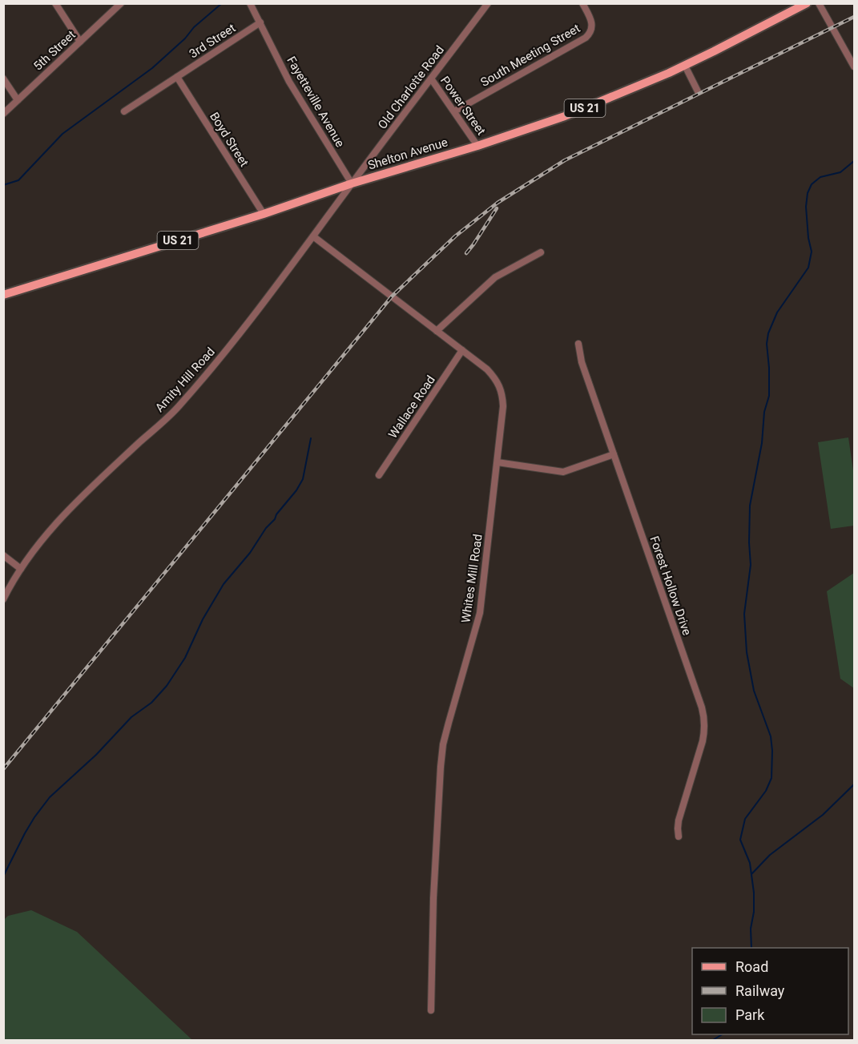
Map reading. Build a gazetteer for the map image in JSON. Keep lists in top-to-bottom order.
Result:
{
  "streets": {
    "main road": ["US 21", "Shelton Avenue"],
    "street": [
      "3rd Street",
      "5th Street",
      "South Meeting Street",
      "Old Charlotte Road",
      "Fayetteville Avenue",
      "Power Street",
      "Boyd Street",
      "Amity Hill Road",
      "Wallace Road",
      "Whites Mill Road",
      "Forest Hollow Drive"
    ]
  },
  "crossings": [
    ["3rd Street", "Fayetteville Avenue"],
    ["3rd Street", "Boyd Street"],
    ["South Meeting Street", "Power Street"],
    ["Old Charlotte Road", "Fayetteville Avenue"],
    ["Old Charlotte Road", "Power Street"],
    ["Old Charlotte Road", "Shelton Avenue"],
    ["Old Charlotte Road", "Amity Hill Road"],
    ["Fayetteville Avenue", "Shelton Avenue"],
    ["Fayetteville Avenue", "Amity Hill Road"],
    ["Power Street", "Shelton Avenue"],
    ["Boyd Street", "Shelton Avenue"],
    ["Shelton Avenue", "Amity Hill Road"],
    ["Amity Hill Road", "Whites Mill Road"],
    ["Wallace Road", "Whites Mill Road"]
  ],
  "legend": ["Road", "Railway", "Park"]
}
